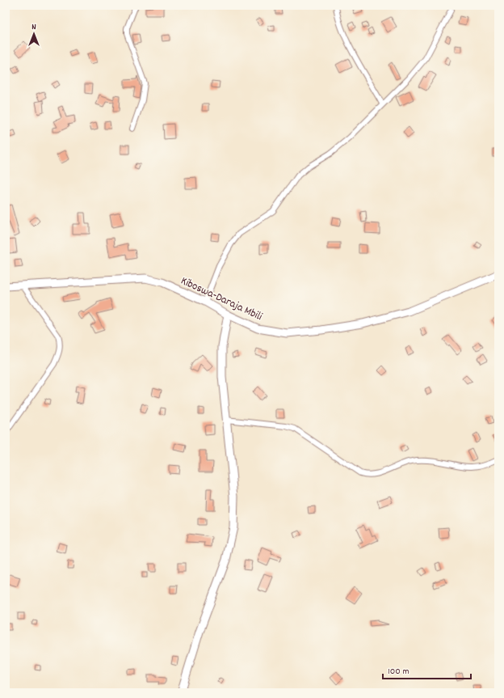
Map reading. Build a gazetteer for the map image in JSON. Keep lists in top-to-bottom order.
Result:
{
  "streets": {
    "main road": ["Kiboswa-Daraja Mbili"]
  },
  "scale_bar": "100 m",
  "north": "top"
}
